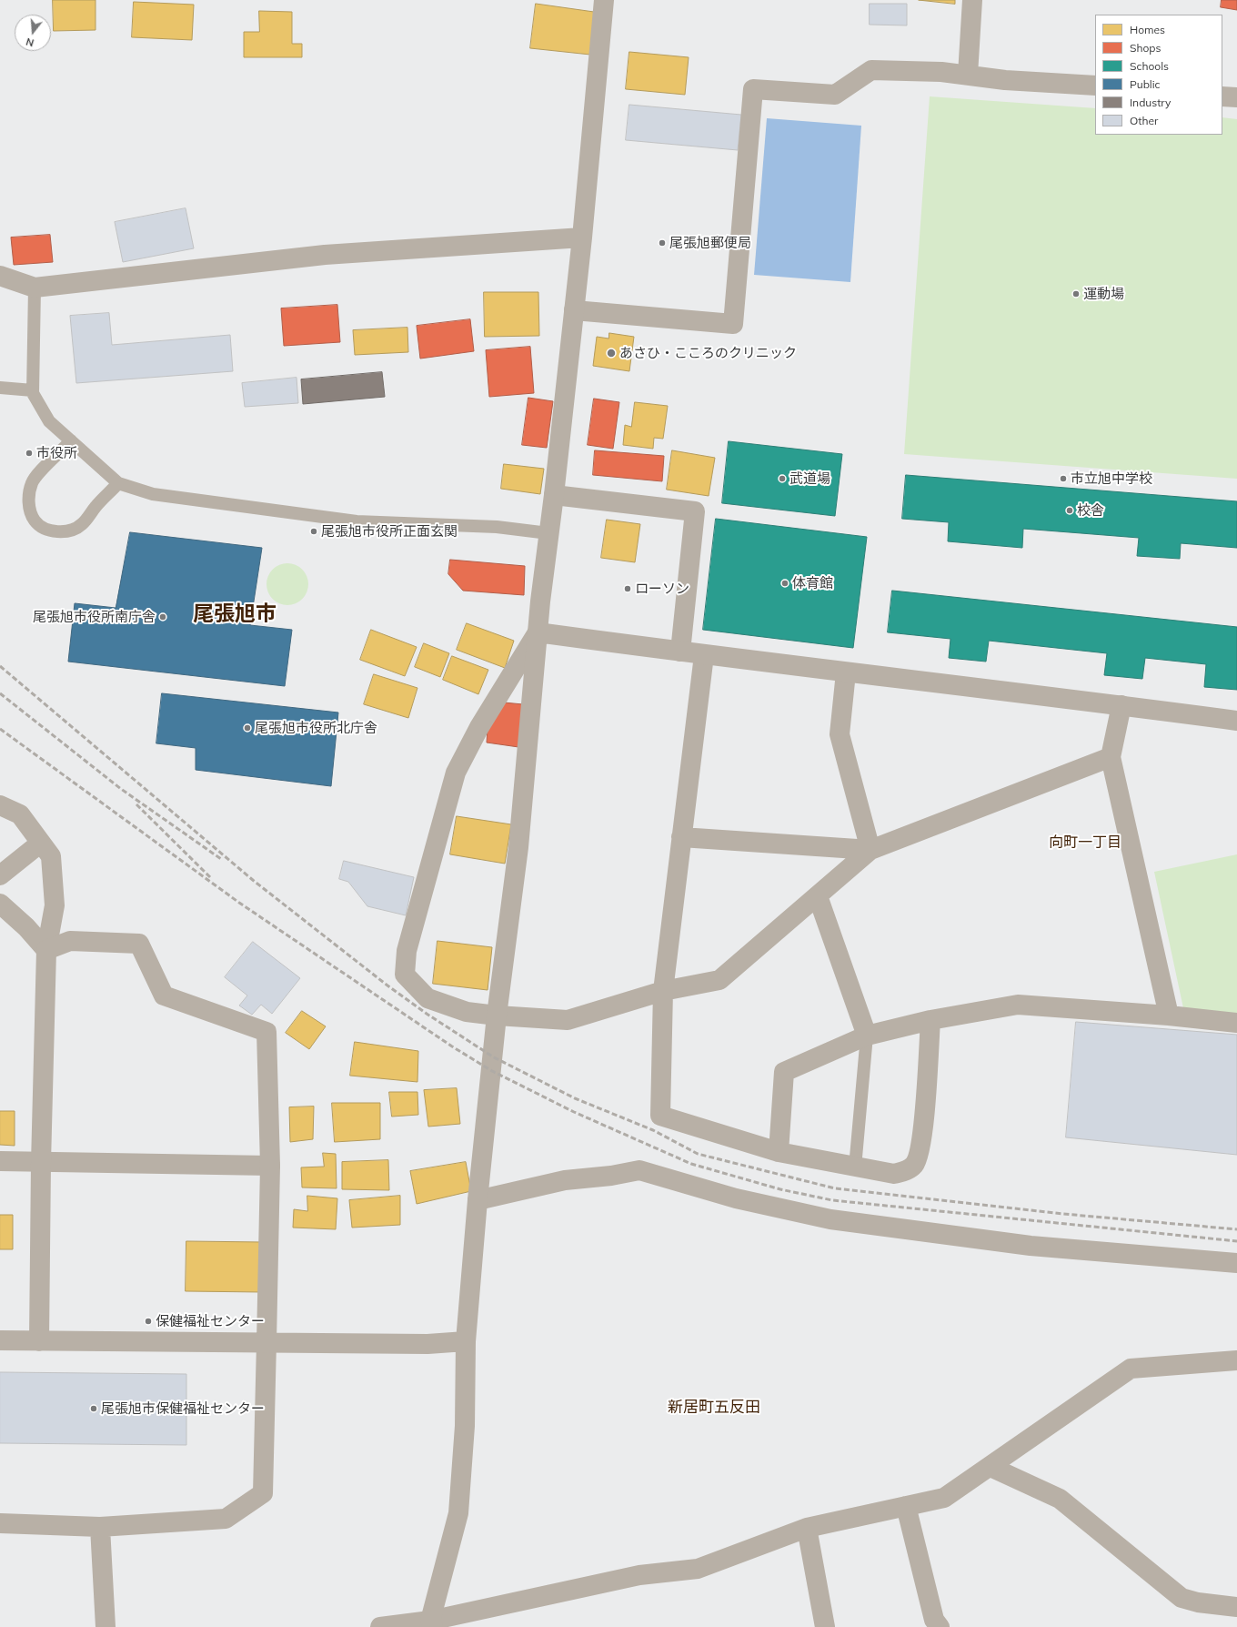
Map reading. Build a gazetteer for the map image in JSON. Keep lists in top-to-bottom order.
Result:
{
  "districts": ["尾張旭市", "向町一丁目", "新居町五反田"],
  "places": [
    "尾張旭郵便局",
    "運動場",
    "あさひ・こころのクリニック",
    "市役所",
    "武道場",
    "市立旭中学校",
    "校舎",
    "尾張旭市役所正面玄関",
    "体育館",
    "ローソン",
    "尾張旭市役所南庁舎",
    "尾張旭市役所北庁舎",
    "保健福祉センター",
    "尾張旭市保健福祉センター"
  ],
  "legend": [
    "Homes",
    "Shops",
    "Schools",
    "Public",
    "Industry",
    "Other"
  ],
  "north": "bottom"
}
